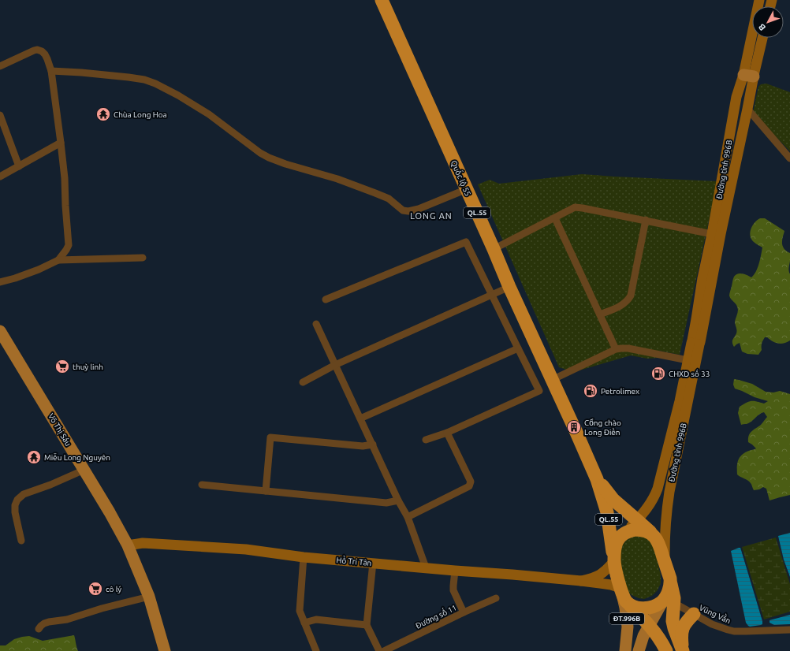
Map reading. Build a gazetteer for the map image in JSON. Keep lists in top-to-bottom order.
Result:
{
  "streets": {
    "highway": ["Quốc lộ 55", "QL.55"],
    "main road": [
      "Đường tỉnh 996B",
      "Võ Thị Sáu",
      "Hồ Tri Tân",
      "ĐT.996B"
    ],
    "street": ["Vũng Vằn", "Đường số 11"]
  },
  "crossings": [
    ["Đường tỉnh 996B", "Quốc lộ 55"],
    ["Đường tỉnh 996B", "Hồ Tri Tân"],
    ["Đường tỉnh 996B", "Vũng Vằn"],
    ["Đường tỉnh 996B", "ĐT.996B"],
    ["Quốc lộ 55", "Hồ Tri Tân"],
    ["Quốc lộ 55", "Vũng Vằn"],
    ["Quốc lộ 55", "ĐT.996B"],
    ["Võ Thị Sáu", "Hồ Tri Tân"],
    ["Hồ Tri Tân", "Vũng Vằn"],
    ["Hồ Tri Tân", "ĐT.996B"],
    ["Vũng Vằn", "ĐT.996B"]
  ],
  "districts": ["LONG AN"],
  "places": {
    "temple": ["Chùa Long Hoa", "Miễu Long Nguyên"],
    "supermarket": ["thuỳ linh", "cô lý"],
    "fuel station": ["CHXD số 33", "Petrolimex"],
    "building": ["Cổng chào Long Điền"]
  },
  "north": "bottom left"
}
